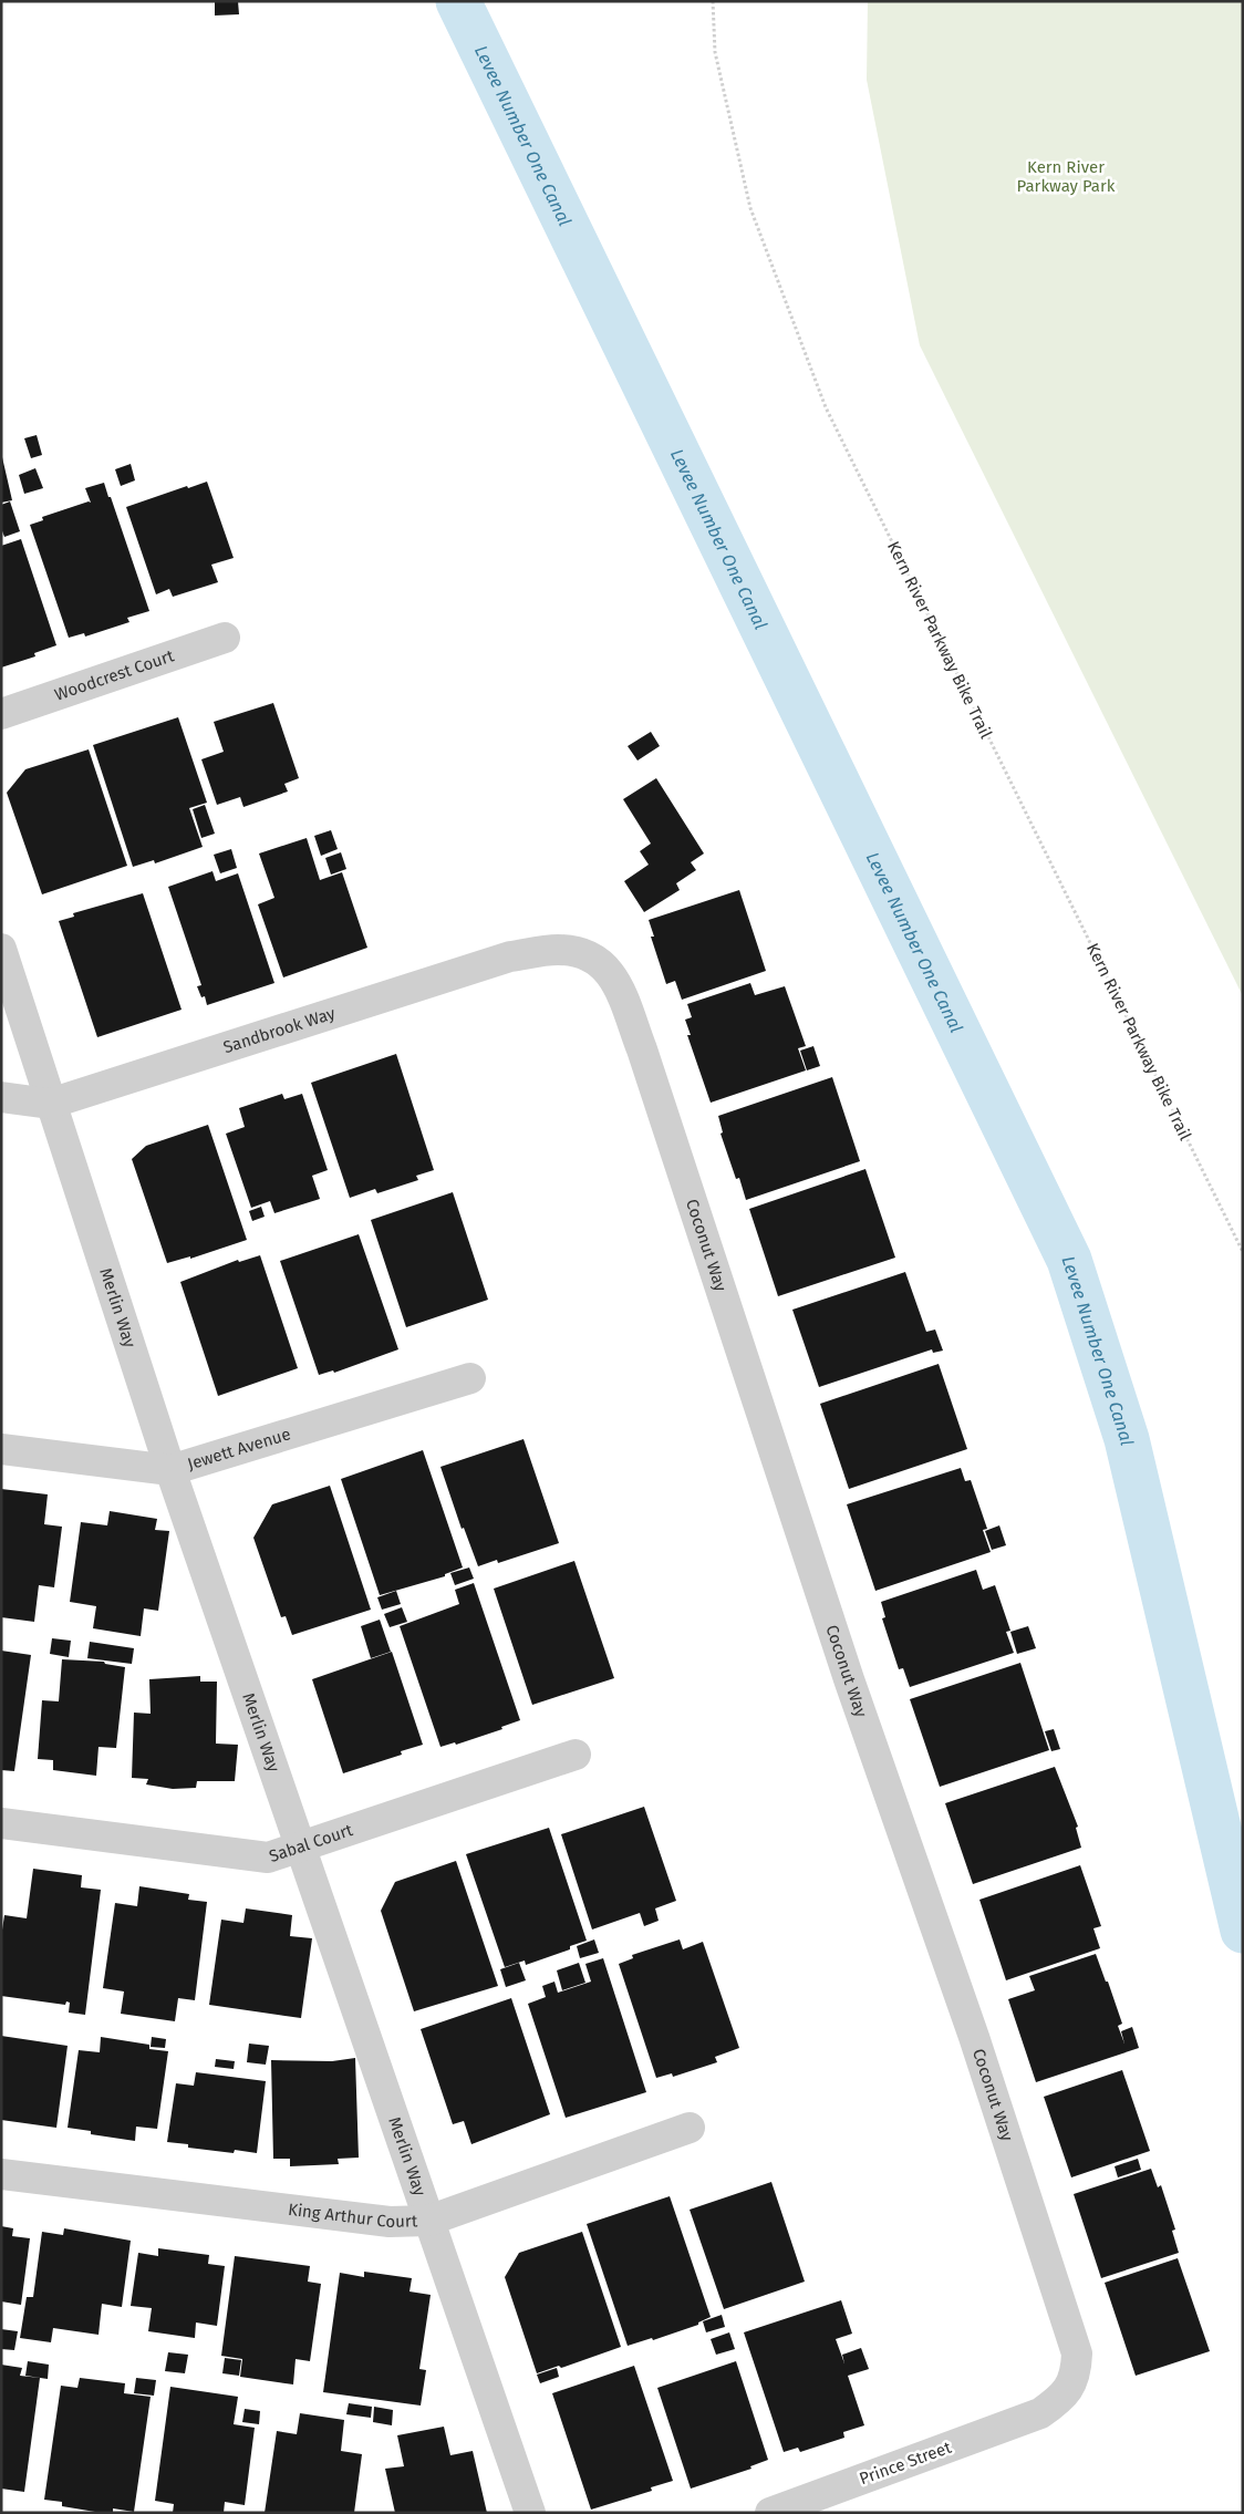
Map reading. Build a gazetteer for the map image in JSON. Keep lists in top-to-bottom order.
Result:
{
  "streets": {
    "street": [
      "Woodcrest Court",
      "Sandbrook Way",
      "Coconut Way",
      "Merlin Way",
      "Jewett Avenue",
      "Sabal Court",
      "King Arthur Court",
      "Prince Street"
    ],
    "path": ["Kern River Parkway Bike Trail"]
  },
  "crossings": [
    ["Sandbrook Way", "Coconut Way"],
    ["Sandbrook Way", "Merlin Way"],
    ["Coconut Way", "Prince Street"],
    ["Merlin Way", "Jewett Avenue"],
    ["Merlin Way", "Sabal Court"],
    ["Merlin Way", "King Arthur Court"]
  ],
  "water": ["Levee Number One Canal"],
  "parks": ["Kern River Parkway Park"]
}
